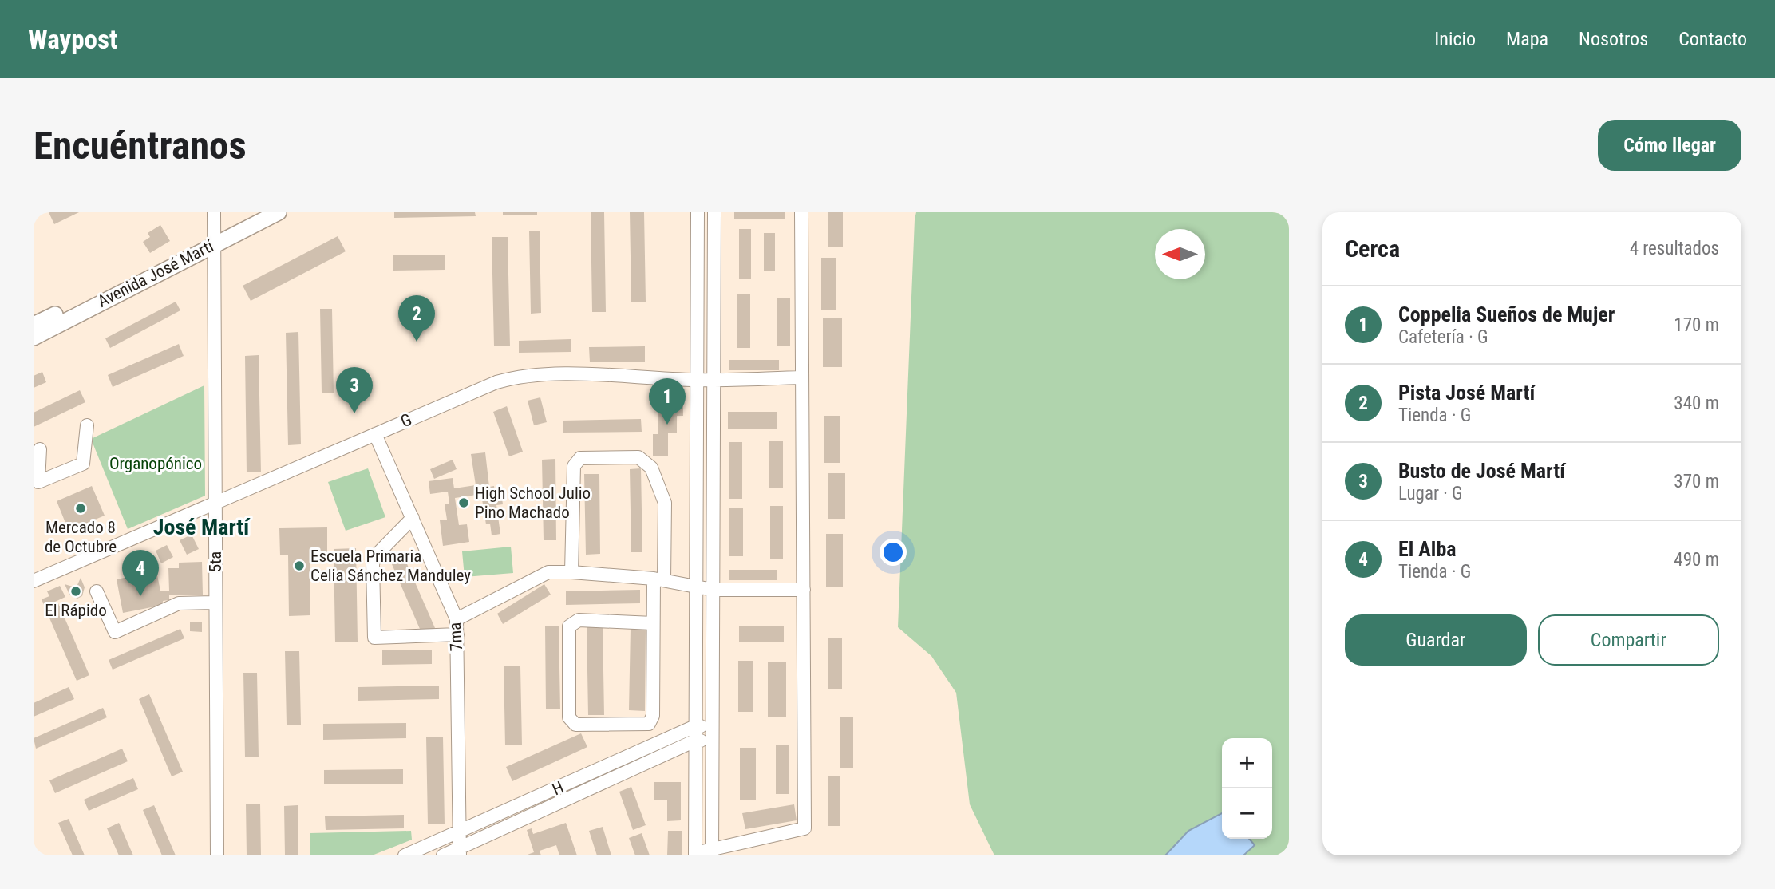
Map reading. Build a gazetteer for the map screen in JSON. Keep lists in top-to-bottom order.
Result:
{
  "streets": {
    "main road": ["Avenida José Martí"],
    "street": [
      "G",
      "5ta",
      "7ma",
      "H"
    ]
  },
  "crossings": [
    ["Avenida José Martí", "5ta"],
    ["G", "5ta"],
    ["G", "7ma"],
    ["7ma", "H"]
  ],
  "districts": ["José Martí"],
  "parks": ["Organopónico"],
  "places": [
    "High School Julio Pino Machado",
    "Mercado 8 de Octubre",
    "Escuela Primaria Celia Sánchez Manduley",
    "El Rápido"
  ],
  "north": "left",
  "page": {
    "header": "Waypost",
    "nav": [
      "Inicio",
      "Mapa",
      "Nosotros",
      "Contacto"
    ],
    "buttons": [
      "Cómo llegar",
      ["Guardar", "Compartir"]
    ],
    "title": "Encuéntranos",
    "heading": ["Cerca", "4 resultados"],
    "list": [
      {
        "mark": "1",
        "name": "Coppelia Sueños de Mujer",
        "note": "Cafetería · G",
        "value": "170 m"
      },
      {
        "mark": "2",
        "name": "Pista José Martí",
        "note": "Tienda · G",
        "value": "340 m"
      },
      {
        "mark": "3",
        "name": "Busto de José Martí",
        "note": "Lugar · G",
        "value": "370 m"
      },
      {
        "mark": "4",
        "name": "El Alba",
        "note": "Tienda · G",
        "value": "490 m"
      }
    ],
    "pins": [
      "2",
      "3",
      "1",
      "4"
    ],
    "map_buttons": ["+", "−"]
  }
}
